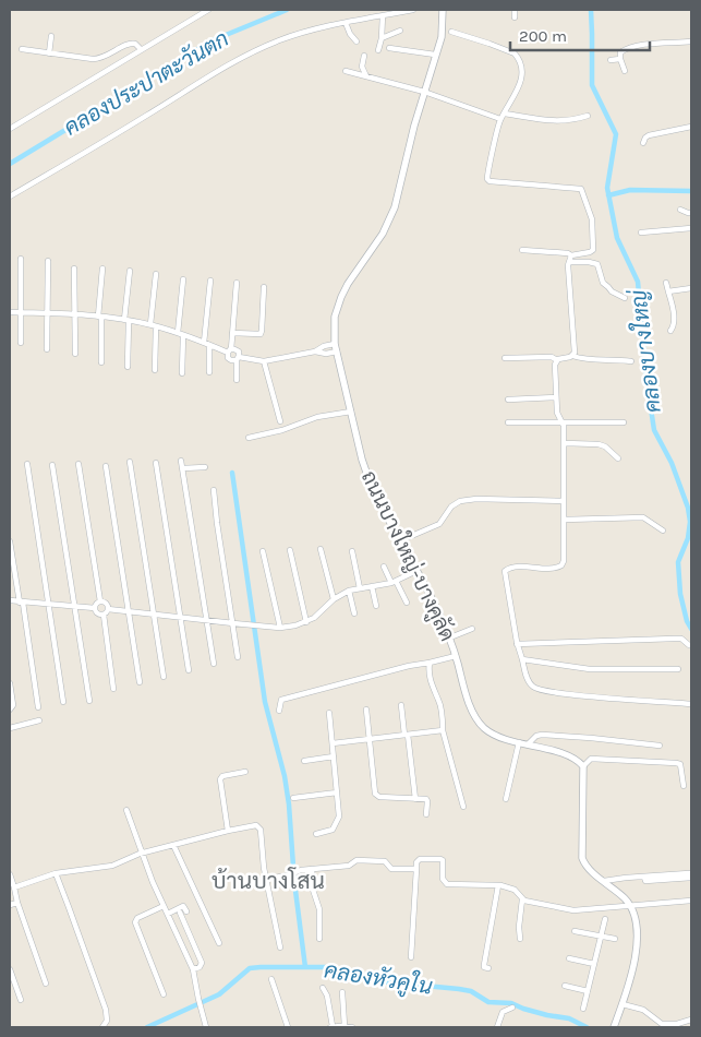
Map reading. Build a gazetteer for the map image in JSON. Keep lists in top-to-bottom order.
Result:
{
  "streets": {
    "street": ["ถนนบางใหญ่-บางคูลัด"]
  },
  "districts": ["บ้านบางโสน"],
  "water": ["คลองประปาตะวันตก", "คลองบางใหญ่", "คลองหัวคูใน"],
  "scale_bar": "200 m"
}
